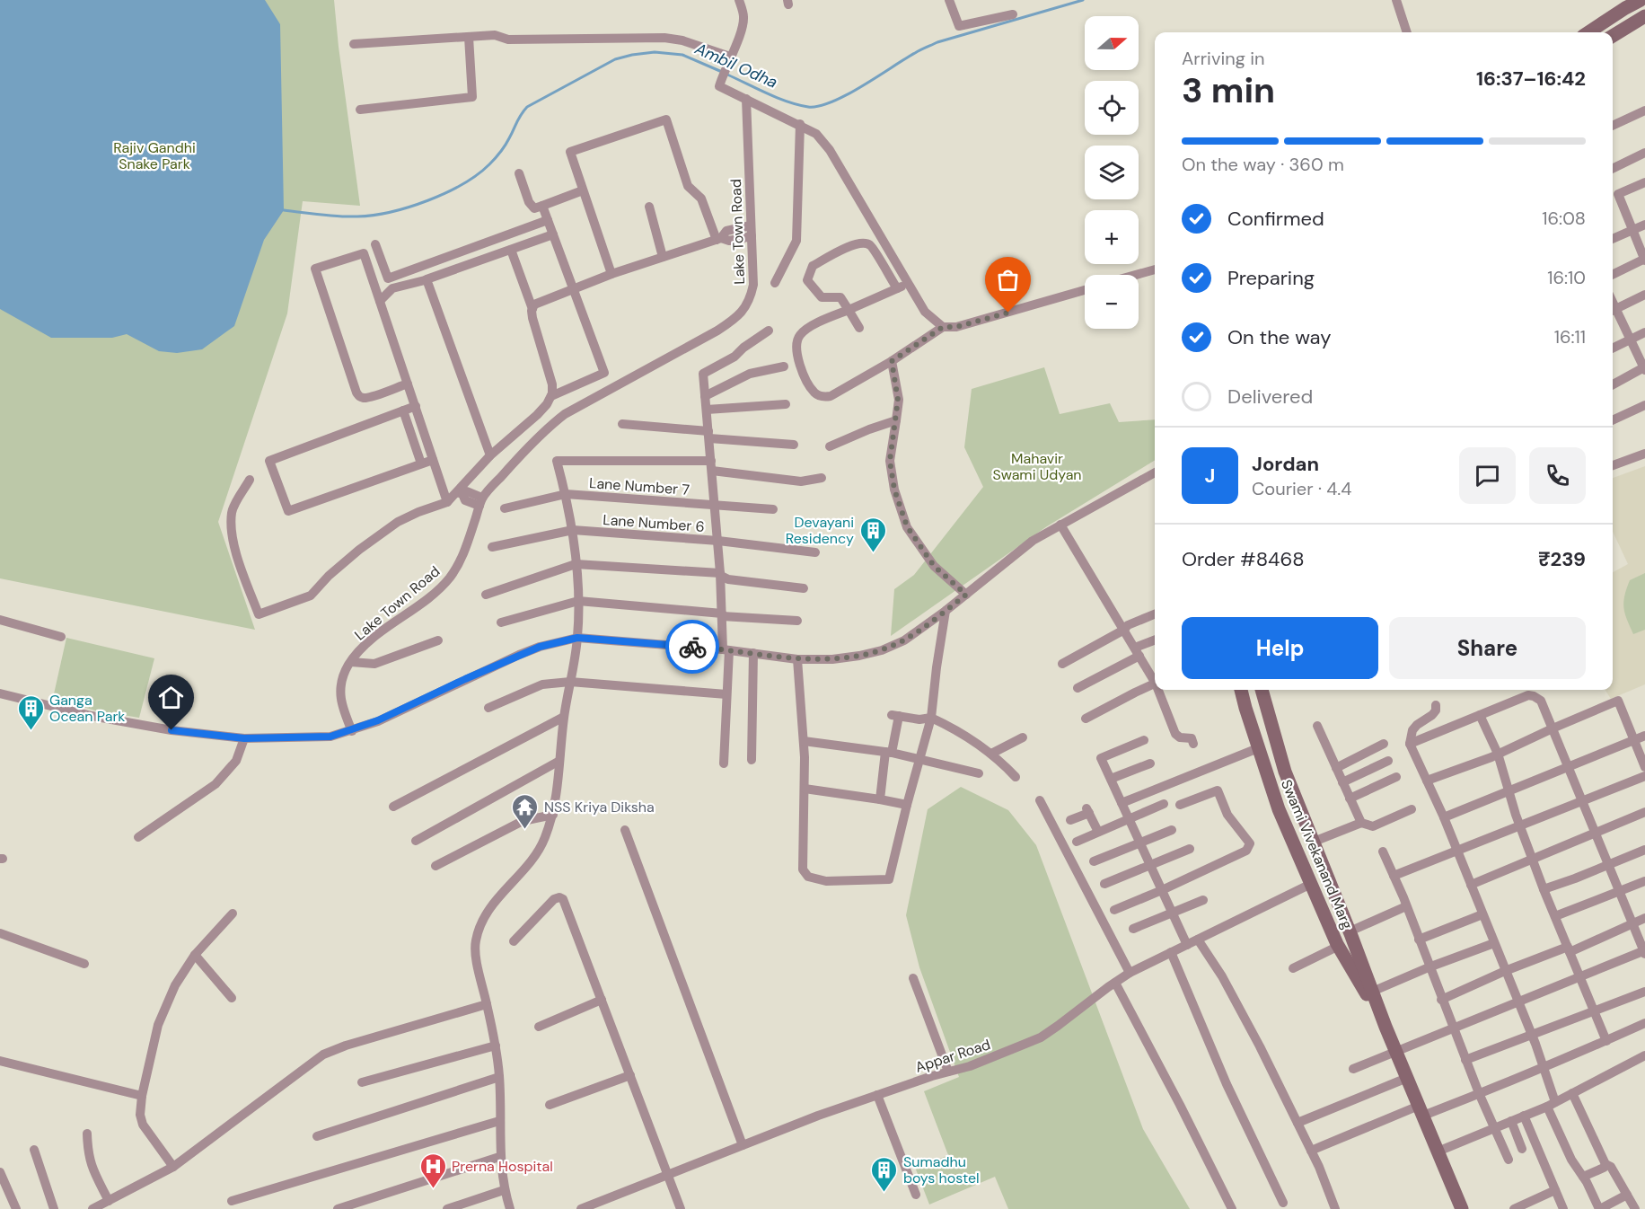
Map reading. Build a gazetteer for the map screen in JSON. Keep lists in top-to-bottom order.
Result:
{
  "streets": {
    "main road": ["Swami Vivekanand Marg"],
    "street": [
      "Lake Town Road",
      "Lane Number 7",
      "Lane Number 6",
      "Appar Road"
    ]
  },
  "crossings": [
    ["Swami Vivekanand Marg", "Appar Road"]
  ],
  "water": ["Ambil Odha"],
  "parks": ["Rajiv Gandhi Snake Park", "Mahavir Swami Udyan"],
  "places": {
    "building": ["Devayani Residency", "Ganga Ocean Park", "Sumadhu boys hostel"],
    "temple": ["NSS Kriya Diksha"],
    "hospital": ["Prerna Hospital"]
  },
  "north": "right",
  "page": {
    "map_buttons": ["+", "−"],
    "heading": ["3 min", "Arriving in", "16:37–16:42"],
    "panel": [
      "Jordan",
      "Courier · 4.4",
      "Order #8468",
      "₹239"
    ],
    "bar": "On the way · 360 m",
    "list": [
      ["Confirmed", "16:08"],
      ["Preparing", "16:10"],
      ["On the way", "16:11"],
      "Delivered"
    ],
    "round": "J",
    "buttons": ["Help", "Share"]
  }
}
